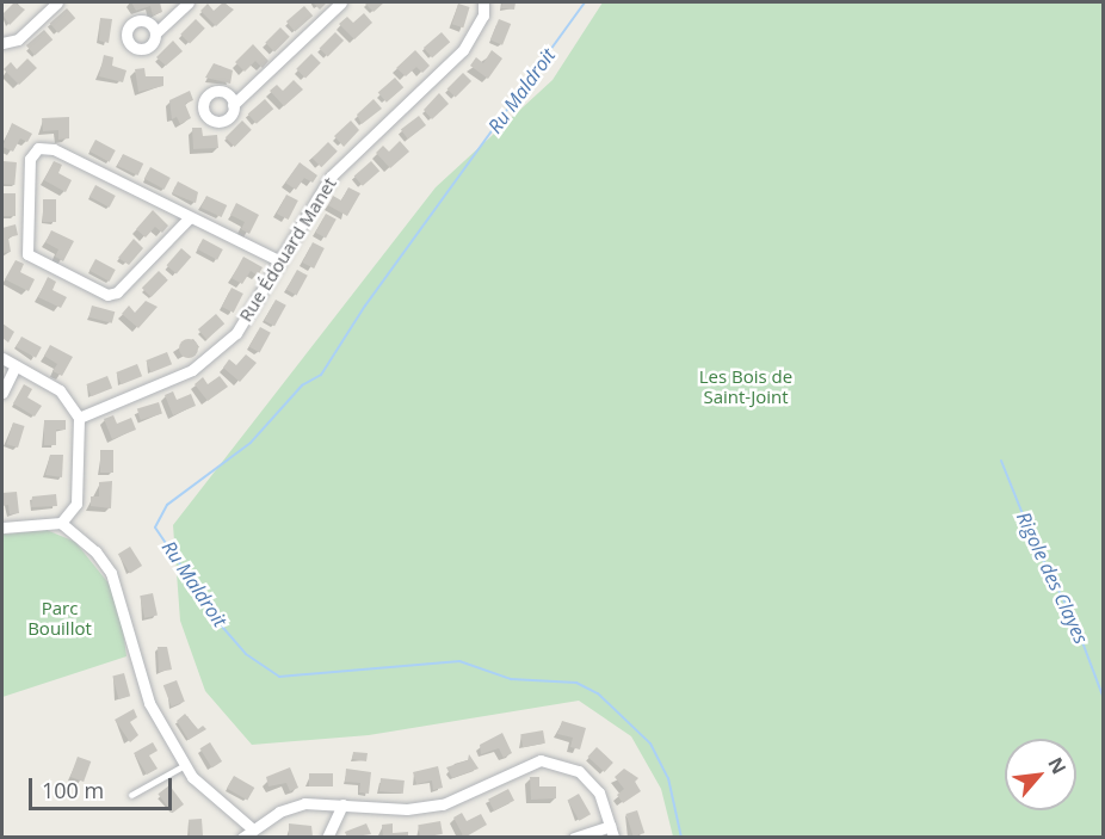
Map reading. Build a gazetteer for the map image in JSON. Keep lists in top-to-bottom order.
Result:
{
  "streets": {
    "street": ["Rue Édouard Manet"]
  },
  "water": ["Ru Maldroit", "Rigole des Clayes"],
  "parks": ["Les Bois de Saint-Joint", "Parc Bouillot"],
  "scale_bar": "100 m",
  "north": "top right"
}
